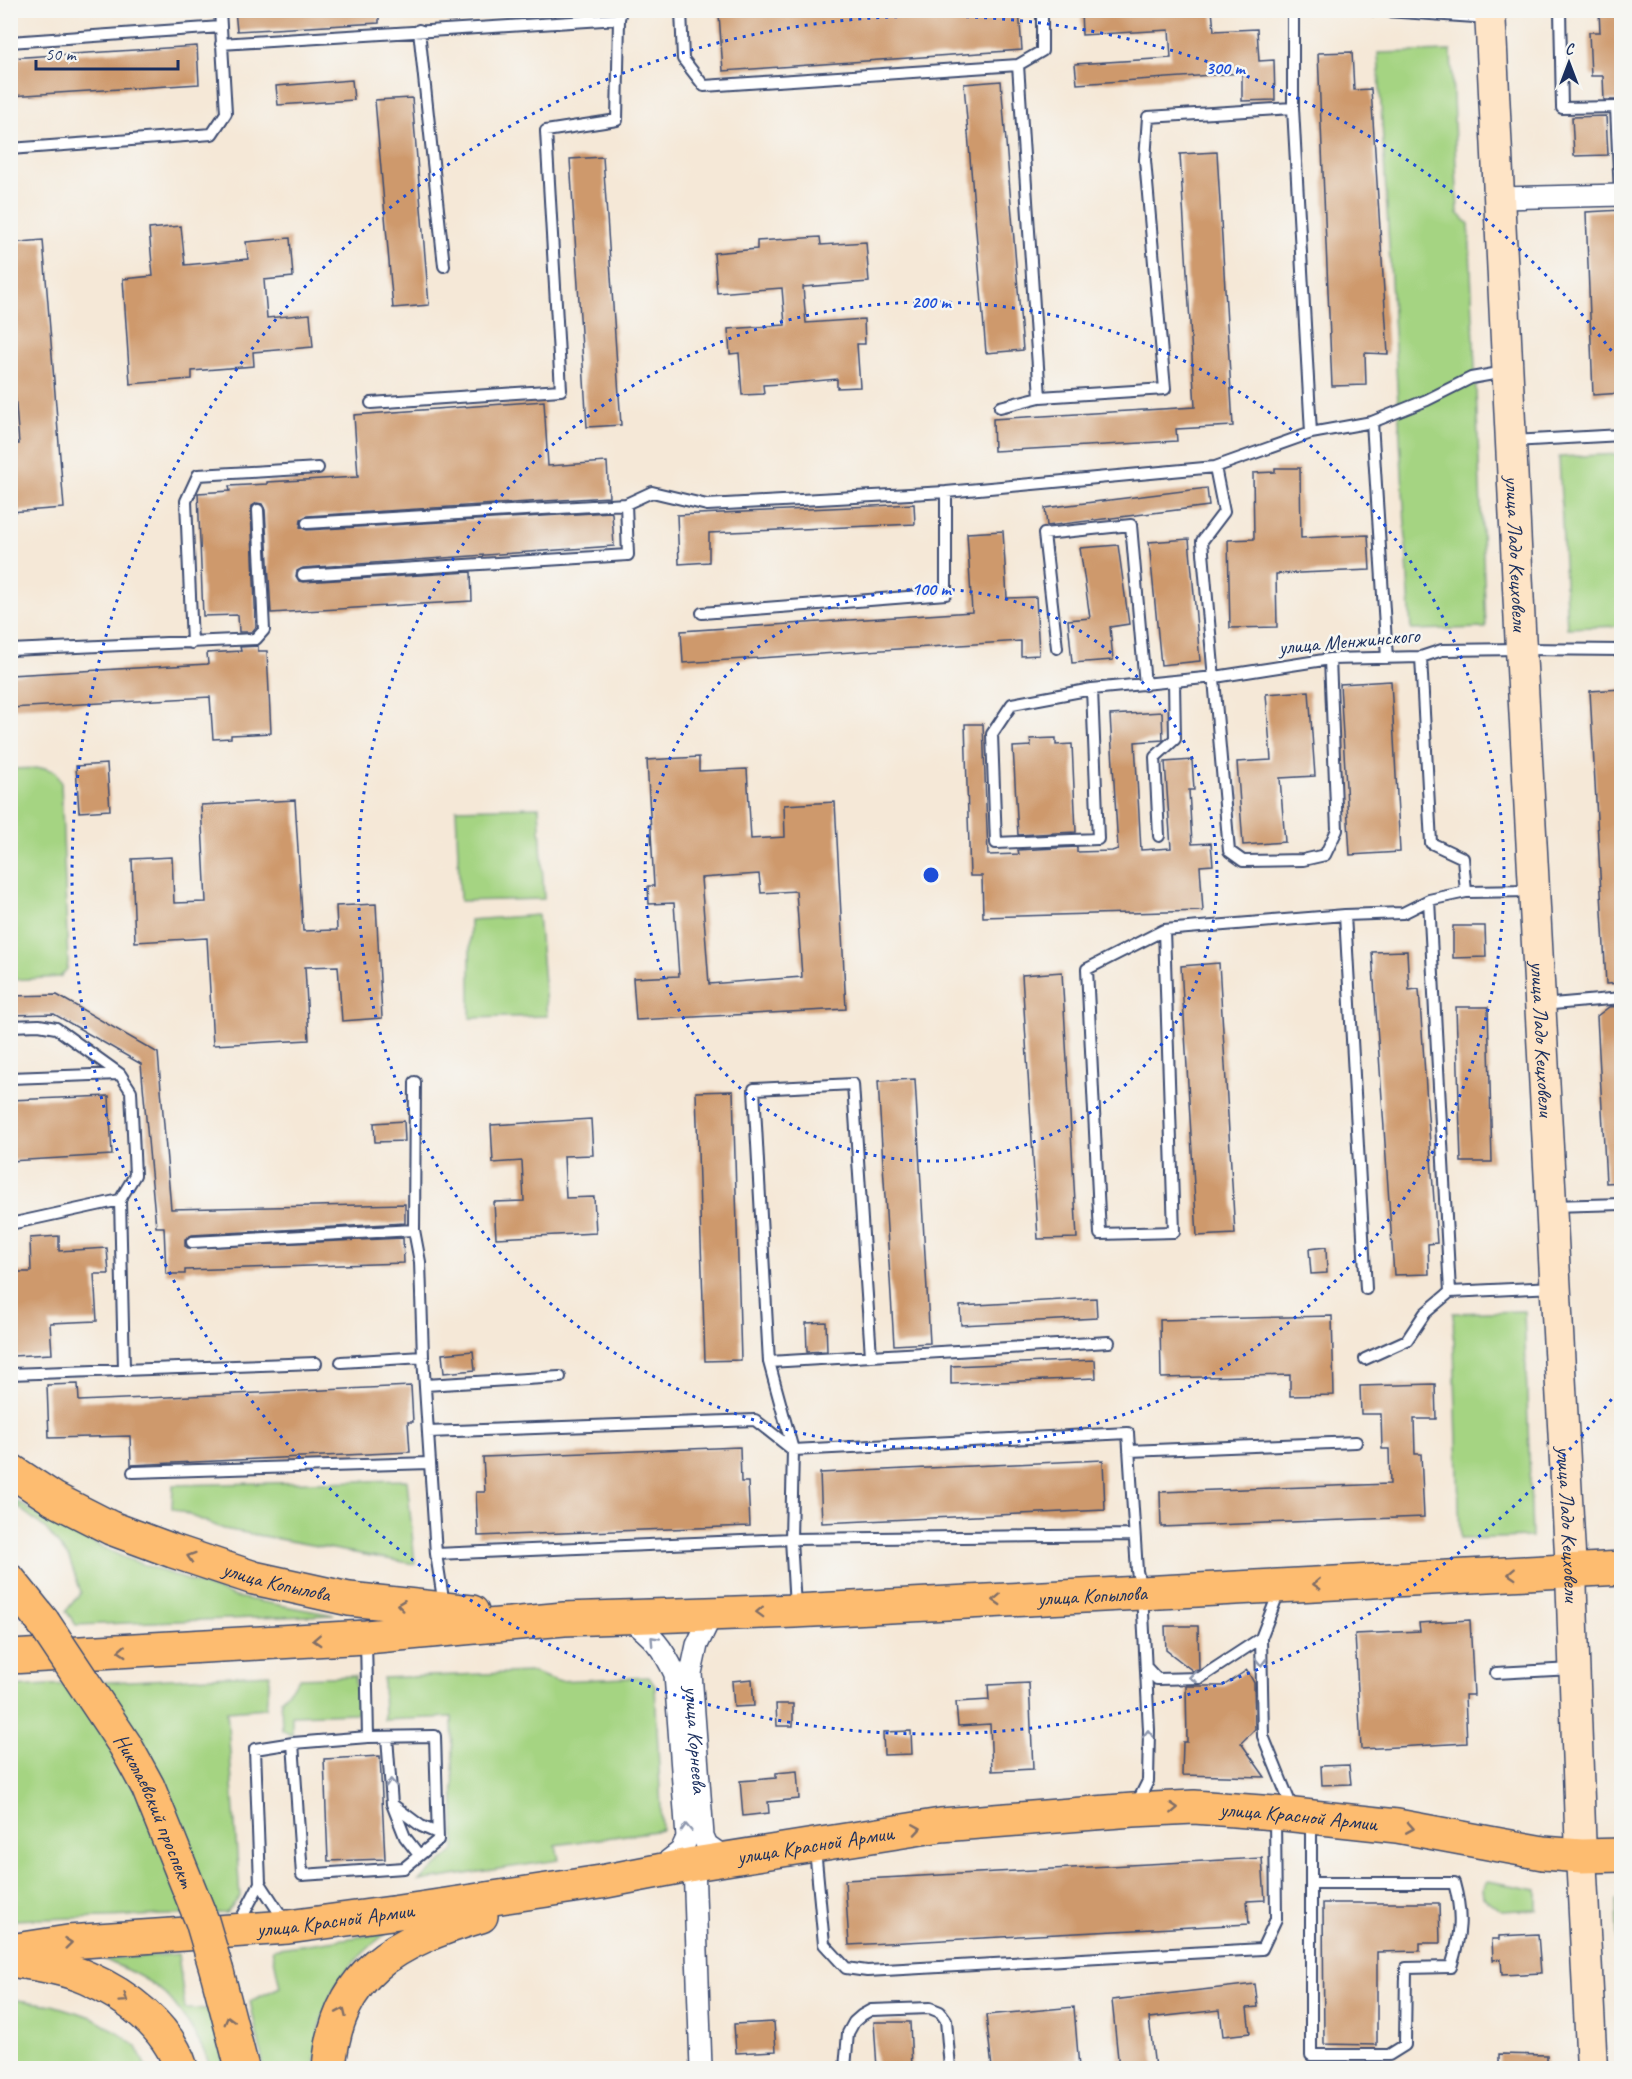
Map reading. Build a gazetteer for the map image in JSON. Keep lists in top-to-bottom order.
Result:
{
  "streets": {
    "main road": [
      "улица Ладо Кецховели",
      "улица Копылова",
      "Николаевский проспект",
      "улица Красной Армии"
    ],
    "street": ["улица Корнеева"],
    "lane": ["улица Менжинского"]
  },
  "crossings": [
    ["улица Ладо Кецховели", "улица Менжинского"],
    ["улица Ладо Кецховели", "улица Копылова"],
    ["улица Ладо Кецховели", "улица Красной Армии"],
    ["улица Копылова", "улица Корнеева"],
    ["улица Корнеева", "улица Красной Армии"]
  ],
  "one_way": ["улица Копылова", "Николаевский проспект", "улица Красной Армии"],
  "scale_bar": "50 m",
  "north": "top",
  "rings": ["300 m", "200 m", "100 m"]
}
